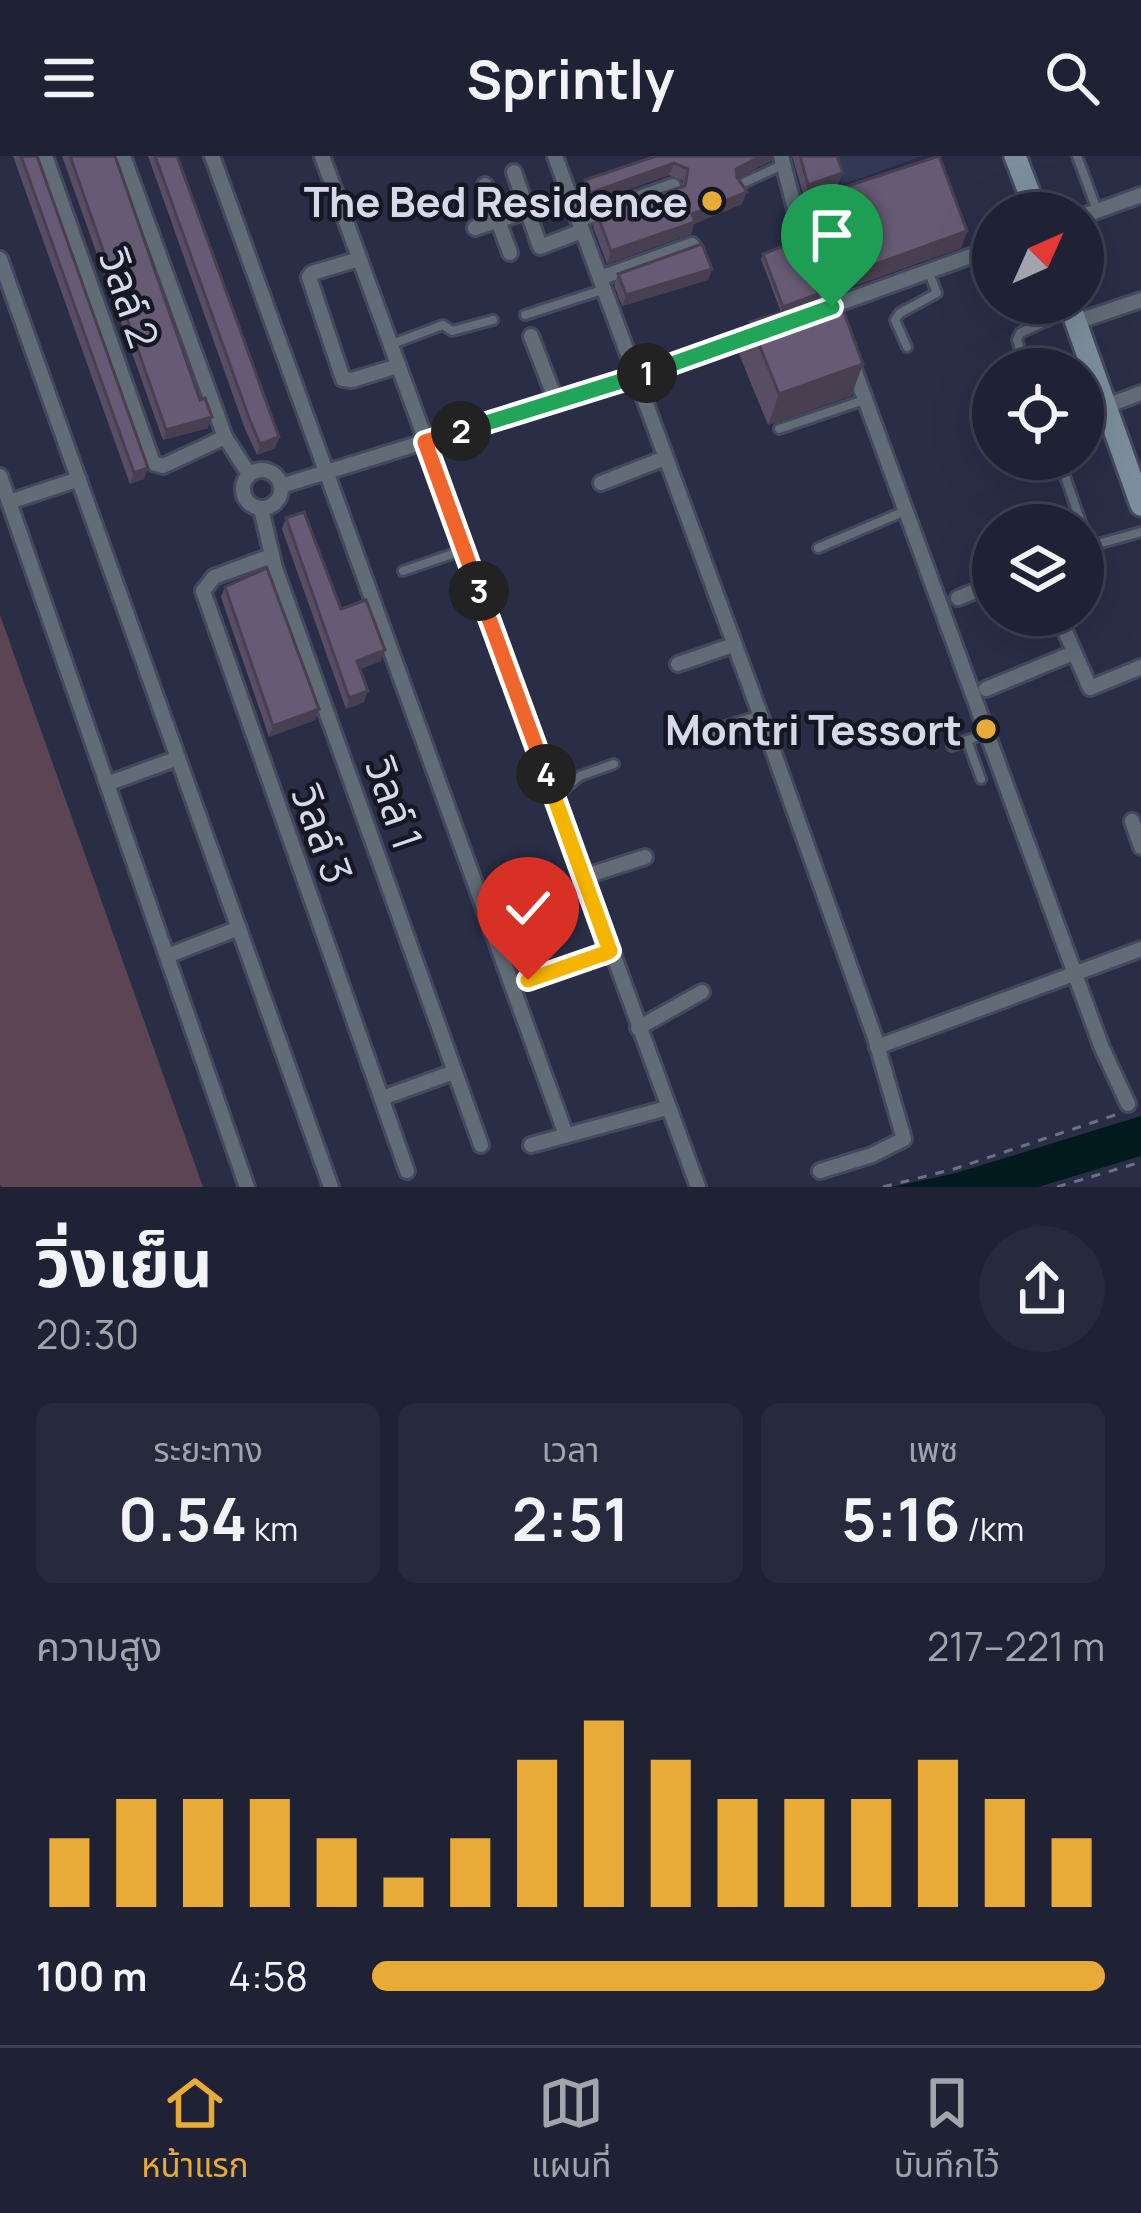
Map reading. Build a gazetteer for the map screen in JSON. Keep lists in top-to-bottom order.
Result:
{
  "streets": {
    "street": ["วิลล์ 2", "วิลล์ 1", "วิลล์ 3"]
  },
  "crossings": [
    ["วิลล์ 1", "วิลล์ 3"]
  ],
  "places": ["The Bed Residence", "Montri Tessort"],
  "north": "top right",
  "page": {
    "header": "Sprintly",
    "pins": [
      "1",
      "2",
      "3",
      "4"
    ],
    "heading": ["วิ่งเย็น", "20:30"],
    "stats": [
      ["ระยะทาง", "0.54 km"],
      ["เวลา", "2:51"],
      ["เพซ", "5:16 /km"]
    ],
    "chart": ["ความสูง", "217–221 m"],
    "list": [
      {
        "name": "100 m",
        "note": "4:58"
      }
    ],
    "tabs": ["หน้าแรก", "แผนที่", "บันทึกไว้"]
  }
}
